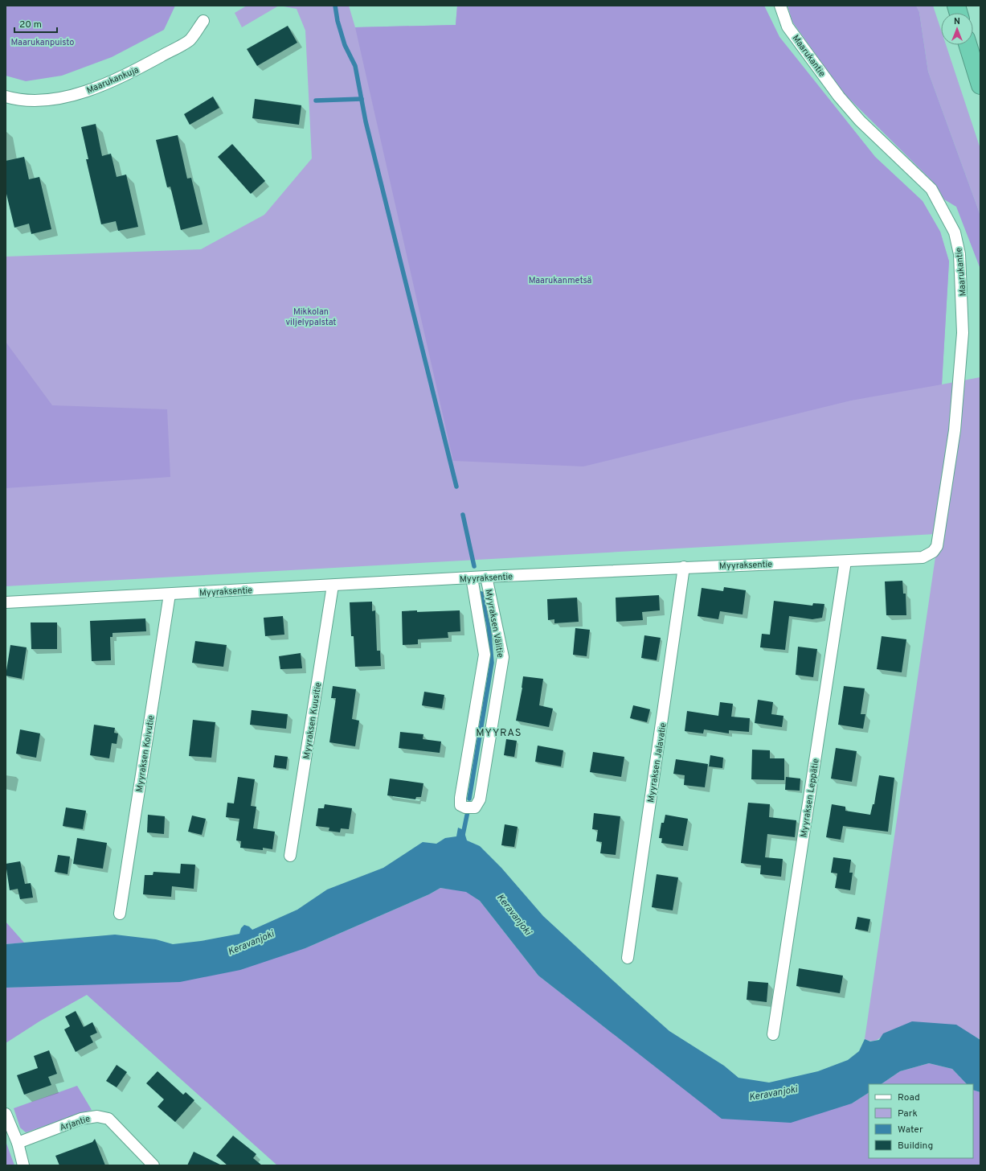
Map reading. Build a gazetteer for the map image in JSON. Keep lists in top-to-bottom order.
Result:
{
  "streets": {
    "street": [
      "Maarukantie",
      "Maarukankuja",
      "Myyraksentie",
      "Myyraksen Välitie",
      "Myyraksen Kuusitie",
      "Myyraksen Koivutie",
      "Myyraksen Jalavatie",
      "Myyraksen Leppätie",
      "Arjantie"
    ]
  },
  "crossings": [
    ["Maarukantie", "Myyraksentie"],
    ["Myyraksentie", "Myyraksen Välitie"],
    ["Myyraksentie", "Myyraksen Kuusitie"],
    ["Myyraksentie", "Myyraksen Koivutie"],
    ["Myyraksentie", "Myyraksen Jalavatie"],
    ["Myyraksentie", "Myyraksen Leppätie"]
  ],
  "districts": ["MYYRAS"],
  "water": ["Keravanjoki"],
  "parks": ["Maarukanpuisto", "Maarukanmetsä", "Mikkolan viljelypalstat"],
  "legend": [
    "Road",
    "Park",
    "Water",
    "Building"
  ],
  "scale_bar": "20 m",
  "north": "top"
}
